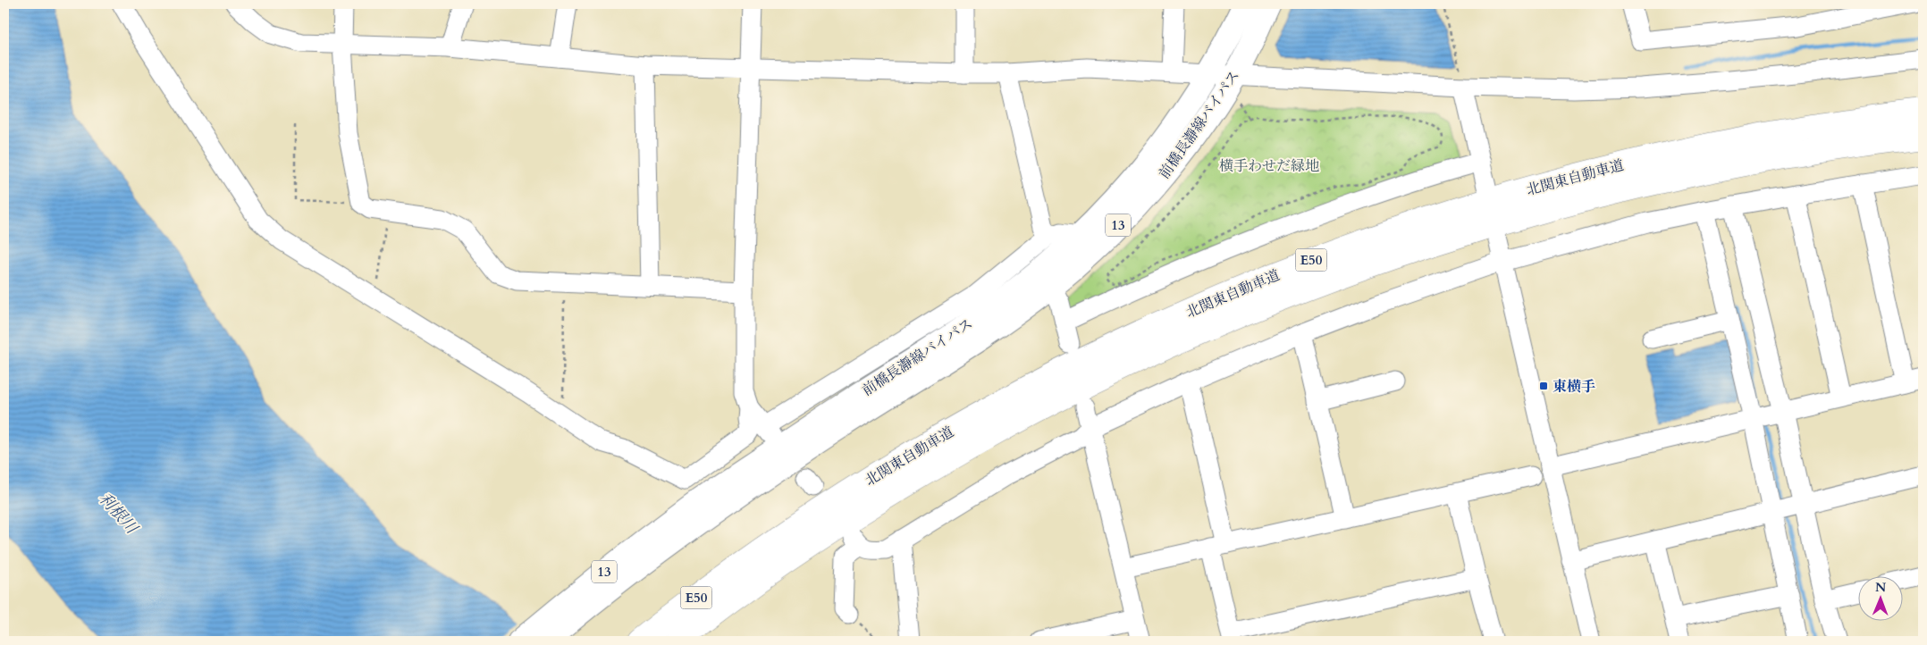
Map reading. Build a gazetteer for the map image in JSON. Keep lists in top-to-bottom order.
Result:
{
  "streets": {
    "highway": ["北関東自動車道", "E50"],
    "main road": ["前橋長瀞線バイパス", "13"]
  },
  "water": ["利根川"],
  "parks": ["横手わせだ緑地"],
  "places": {
    "transit": ["東横手"]
  },
  "north": "top"
}
